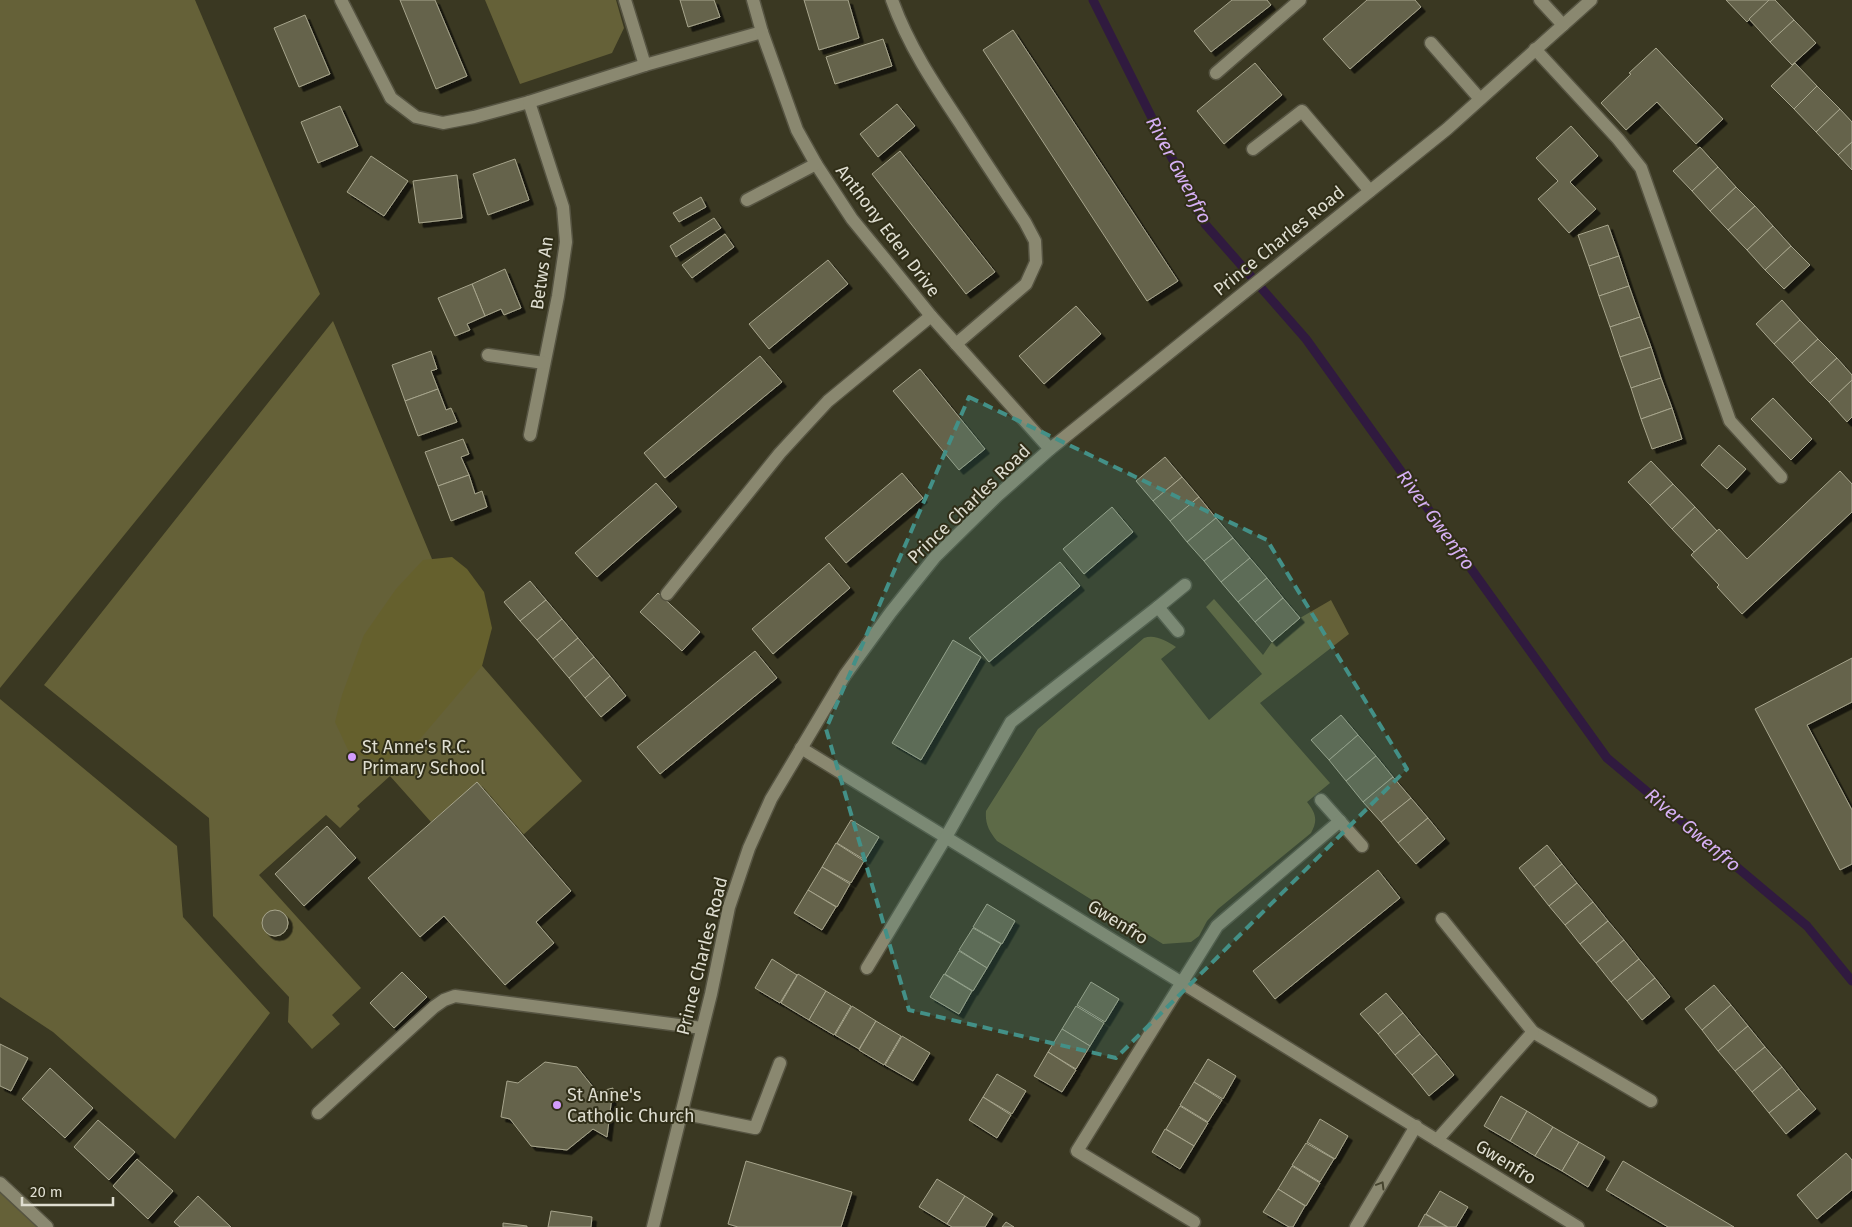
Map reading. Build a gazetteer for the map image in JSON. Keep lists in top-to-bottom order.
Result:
{
  "streets": {
    "street": [
      "Anthony Eden Drive",
      "Prince Charles Road",
      "Betws An",
      "Gwenfro"
    ]
  },
  "crossings": [
    ["Anthony Eden Drive", "Prince Charles Road"],
    ["Prince Charles Road", "Gwenfro"]
  ],
  "water": ["River Gwenfro"],
  "places": ["St Anne's R.C. Primary School", "St Anne's Catholic Church"],
  "scale_bar": "20 m"
}
